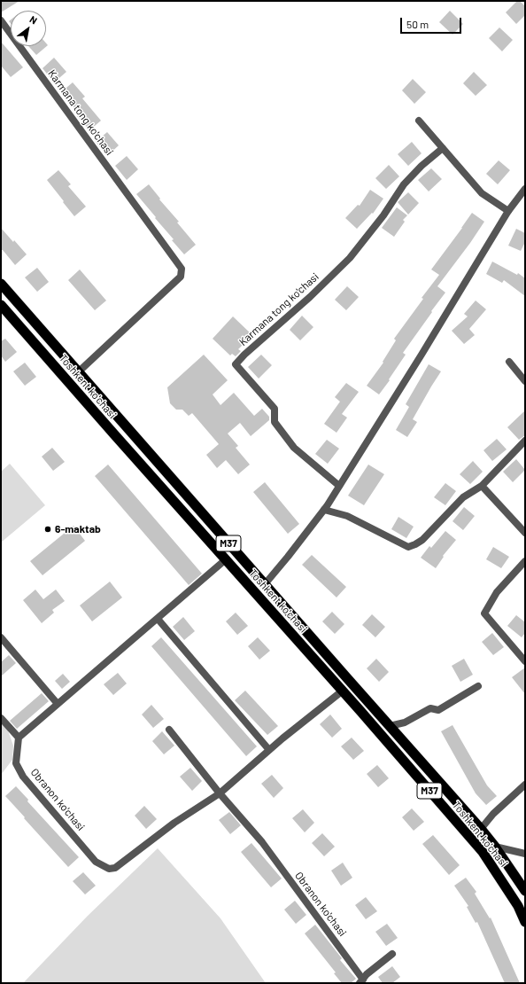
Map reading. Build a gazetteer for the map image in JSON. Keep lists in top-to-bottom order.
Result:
{
  "streets": {
    "highway": ["Toshkent ko'chasi", "M37"],
    "street": ["Karmana tong ko'chasi", "Obranon ko'chasi"]
  },
  "crossings": [
    ["Karmana tong ko'chasi", "Toshkent ko'chasi"],
    ["Toshkent ko'chasi", "Obranon ko'chasi"]
  ],
  "places": ["6-maktab"],
  "scale_bar": "50 m",
  "north": "top right"
}
